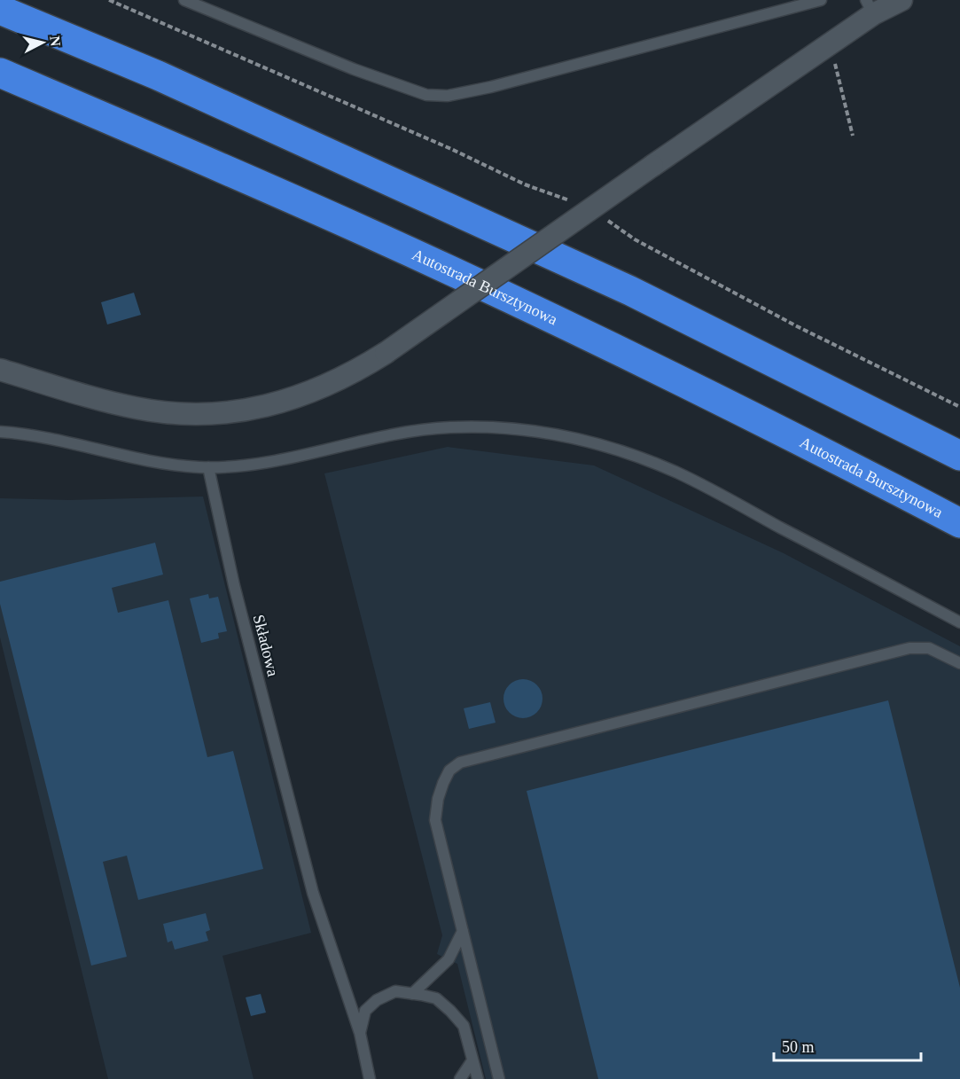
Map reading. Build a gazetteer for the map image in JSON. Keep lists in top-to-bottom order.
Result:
{
  "streets": {
    "highway": ["Autostrada Bursztynowa"],
    "lane": ["Składowa"]
  },
  "scale_bar": "50 m",
  "north": "right"
}
